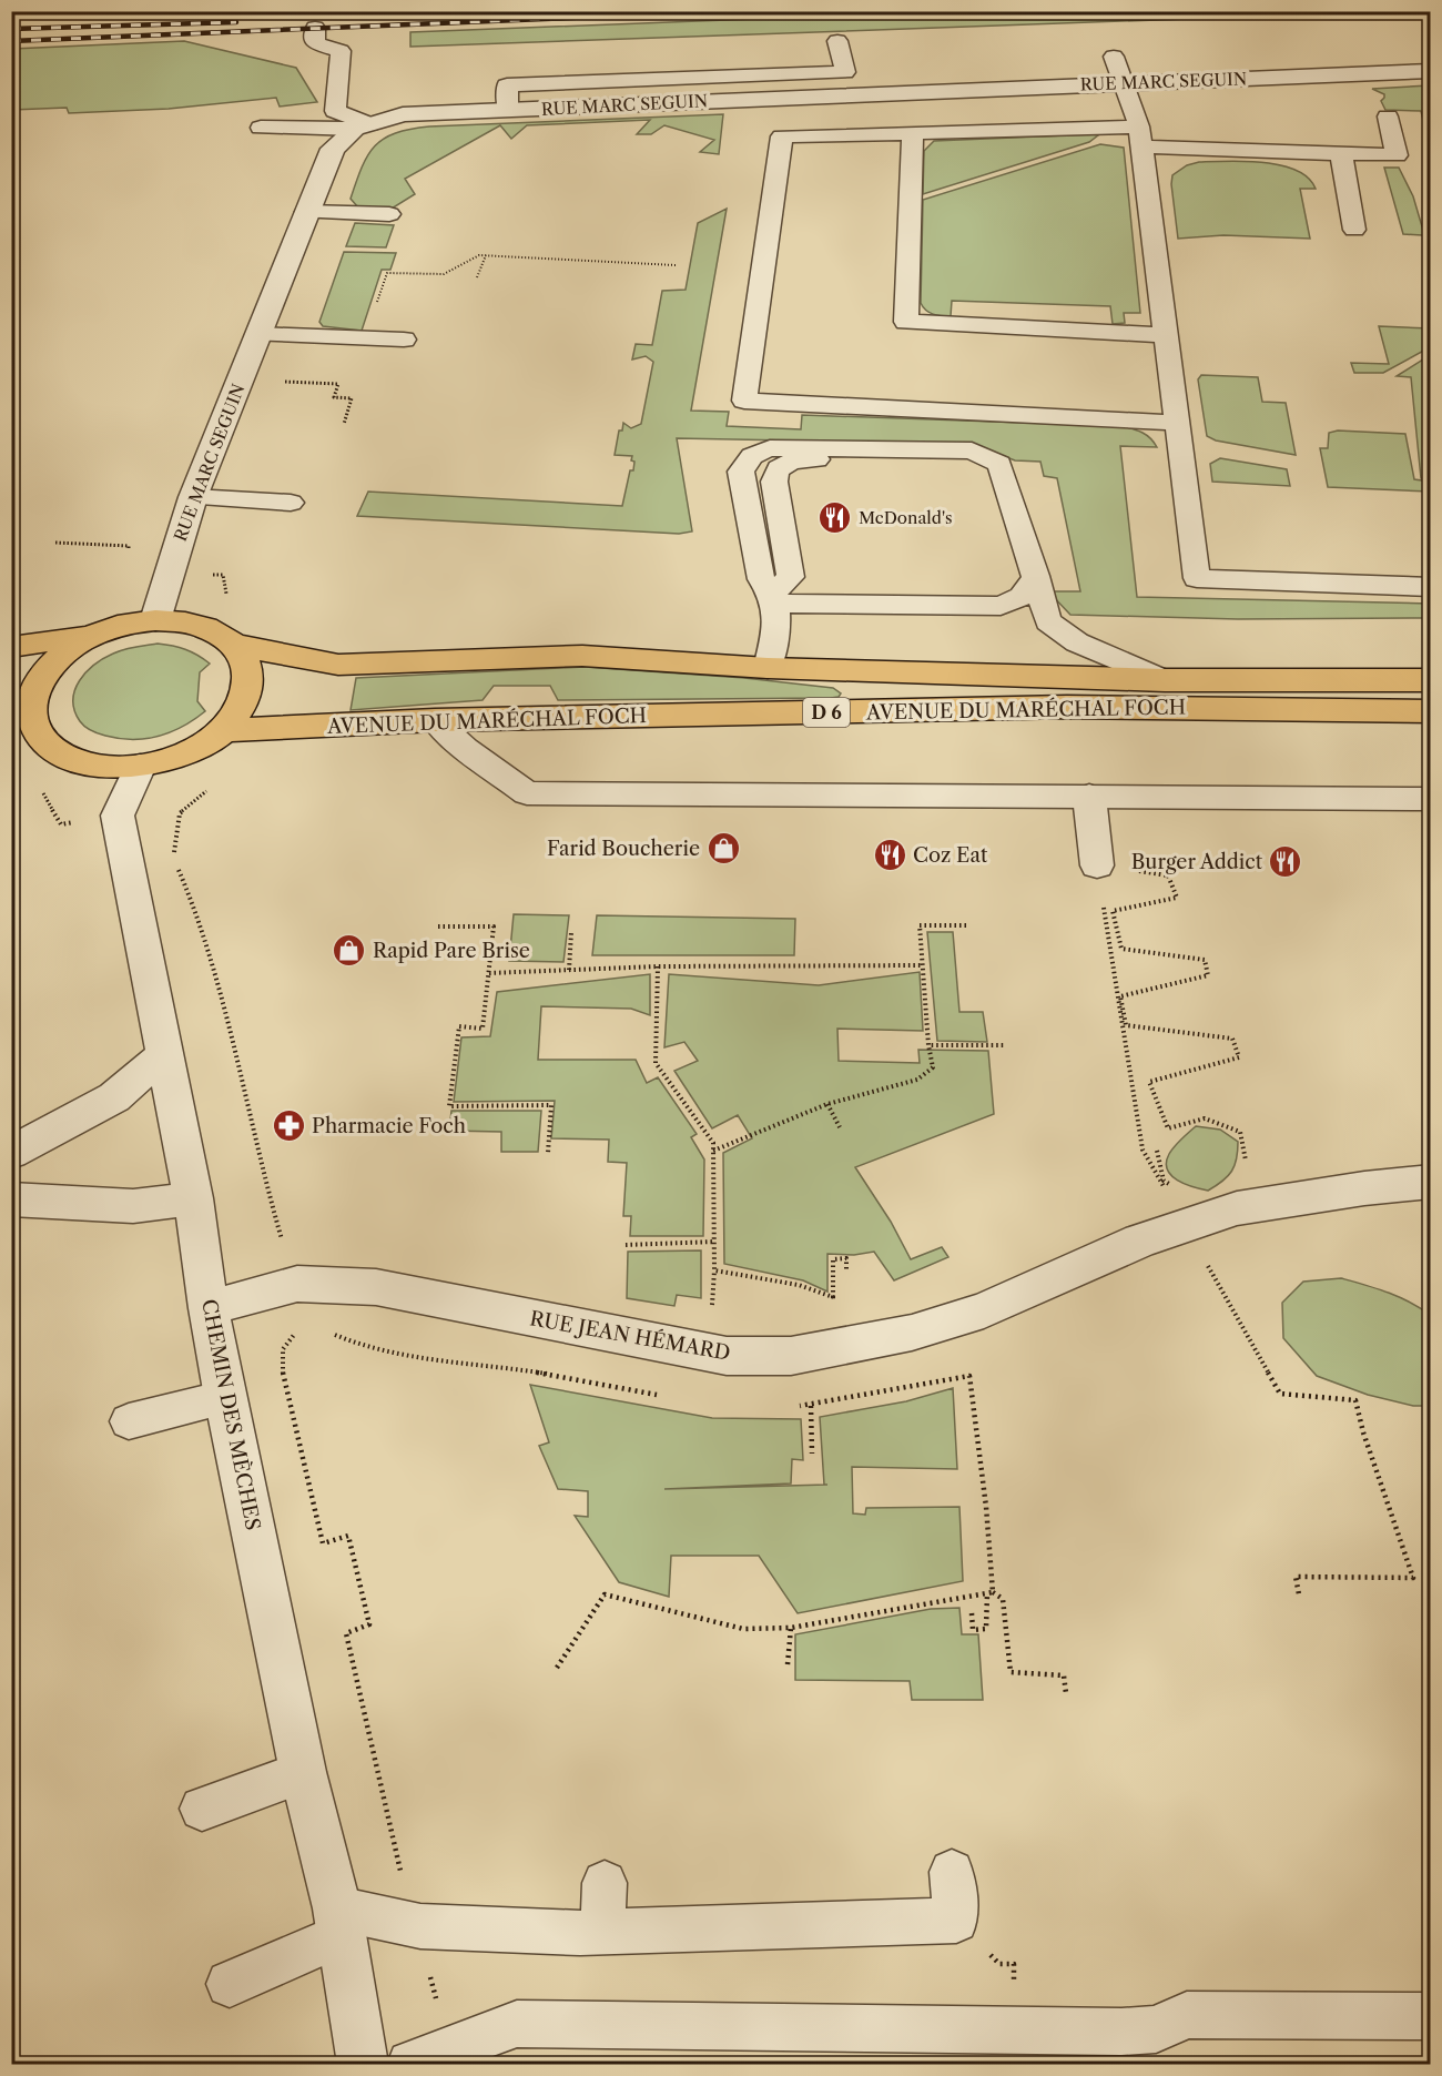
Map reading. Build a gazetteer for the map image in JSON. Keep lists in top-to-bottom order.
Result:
{
  "streets": {
    "main road": ["AVENUE DU MARÉCHAL FOCH", "D 6"],
    "street": ["RUE MARC SEGUIN", "RUE JEAN HÉMARD", "CHEMIN DES MÈCHES"]
  },
  "crossings": [
    ["RUE MARC SEGUIN", "AVENUE DU MARÉCHAL FOCH"],
    ["RUE MARC SEGUIN", "CHEMIN DES MÈCHES"],
    ["AVENUE DU MARÉCHAL FOCH", "CHEMIN DES MÈCHES"],
    ["RUE JEAN HÉMARD", "CHEMIN DES MÈCHES"]
  ],
  "places": {
    "restaurant": ["McDonald's", "Coz Eat", "Burger Addict"],
    "shop": ["Farid Boucherie", "Rapid Pare Brise"],
    "pharmacy": ["Pharmacie Foch"]
  }
}
